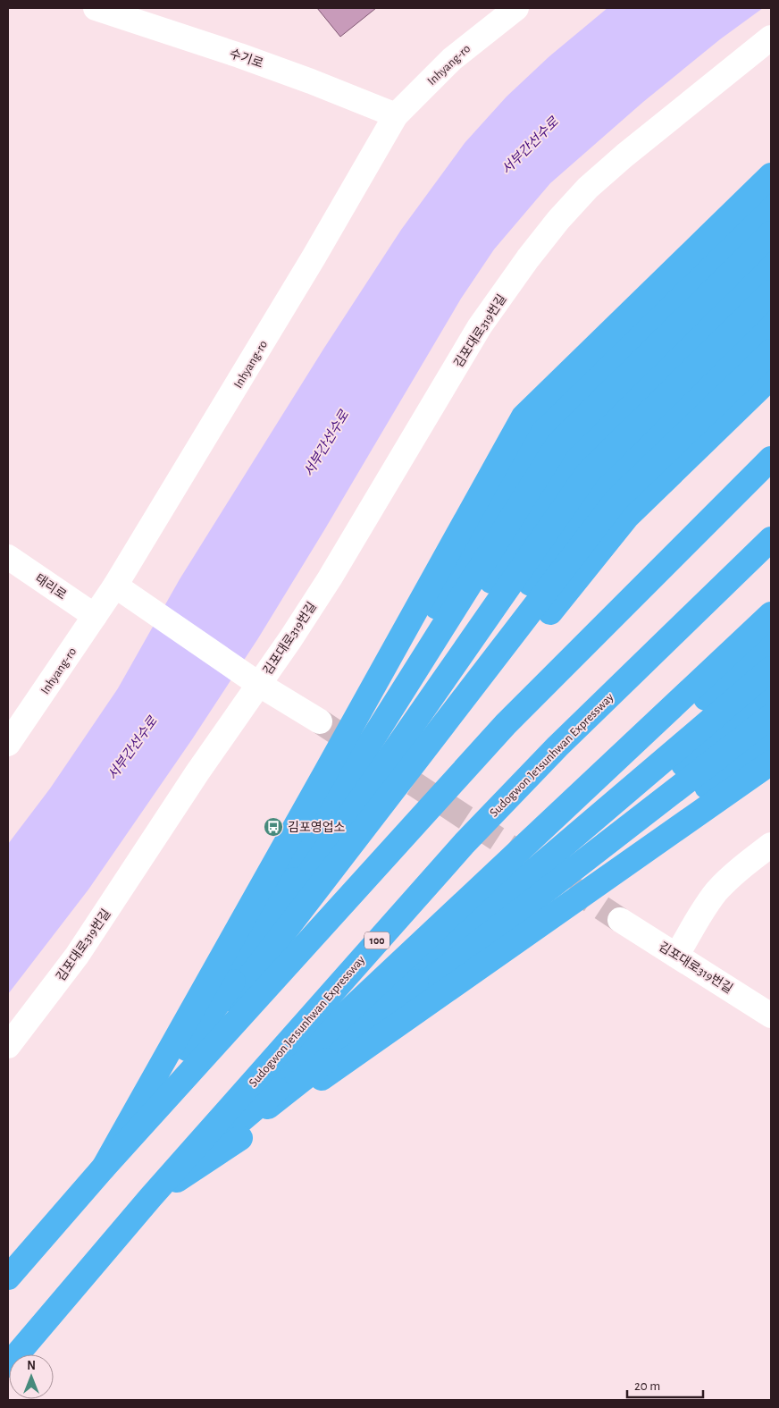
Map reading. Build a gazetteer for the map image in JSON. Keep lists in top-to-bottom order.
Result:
{
  "streets": {
    "highway": ["Sudogwon Je1sunhwan Expressway", "100"],
    "street": [
      "수기로",
      "Inhyang-ro",
      "김포대로319번길",
      "태리로"
    ]
  },
  "crossings": [
    ["수기로", "Inhyang-ro"],
    ["Inhyang-ro", "태리로"]
  ],
  "water": ["서부간선수로"],
  "places": {
    "bus stop": ["김포영업소"]
  },
  "scale_bar": "20 m",
  "north": "top"
}
